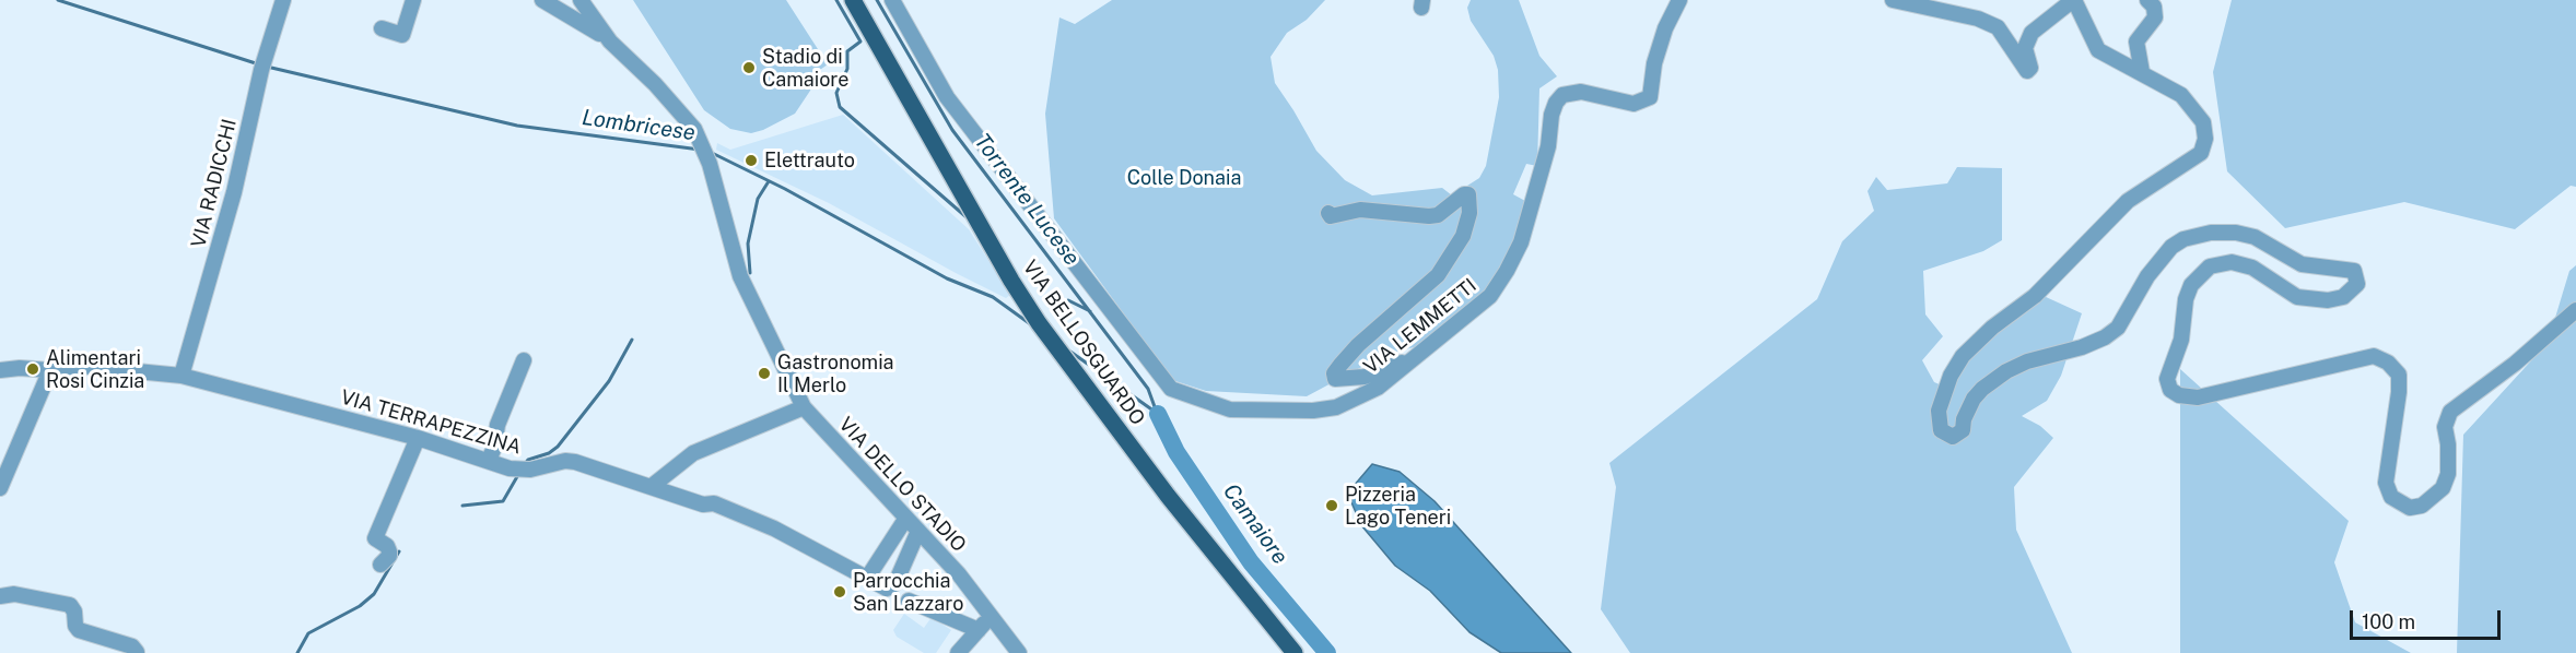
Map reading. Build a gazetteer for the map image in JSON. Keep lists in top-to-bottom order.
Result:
{
  "streets": {
    "main road": ["VIA BELLOSGUARDO"],
    "street": [
      "VIA RADICCHI",
      "VIA LEMMETTI",
      "VIA TERRAPEZZINA",
      "VIA DELLO STADIO"
    ]
  },
  "crossings": [
    ["VIA RADICCHI", "VIA TERRAPEZZINA"],
    ["VIA TERRAPEZZINA", "VIA DELLO STADIO"]
  ],
  "water": ["Lombricese", "Torrente Lucese", "Camaiore"],
  "parks": ["Colle Donaia"],
  "places": [
    "Stadio di Camaiore",
    "Elettrauto",
    "Alimentari Rosi Cinzia",
    "Gastronomia Il Merlo",
    "Pizzeria Lago Teneri",
    "Parrocchia San Lazzaro"
  ],
  "scale_bar": "100 m"
}
